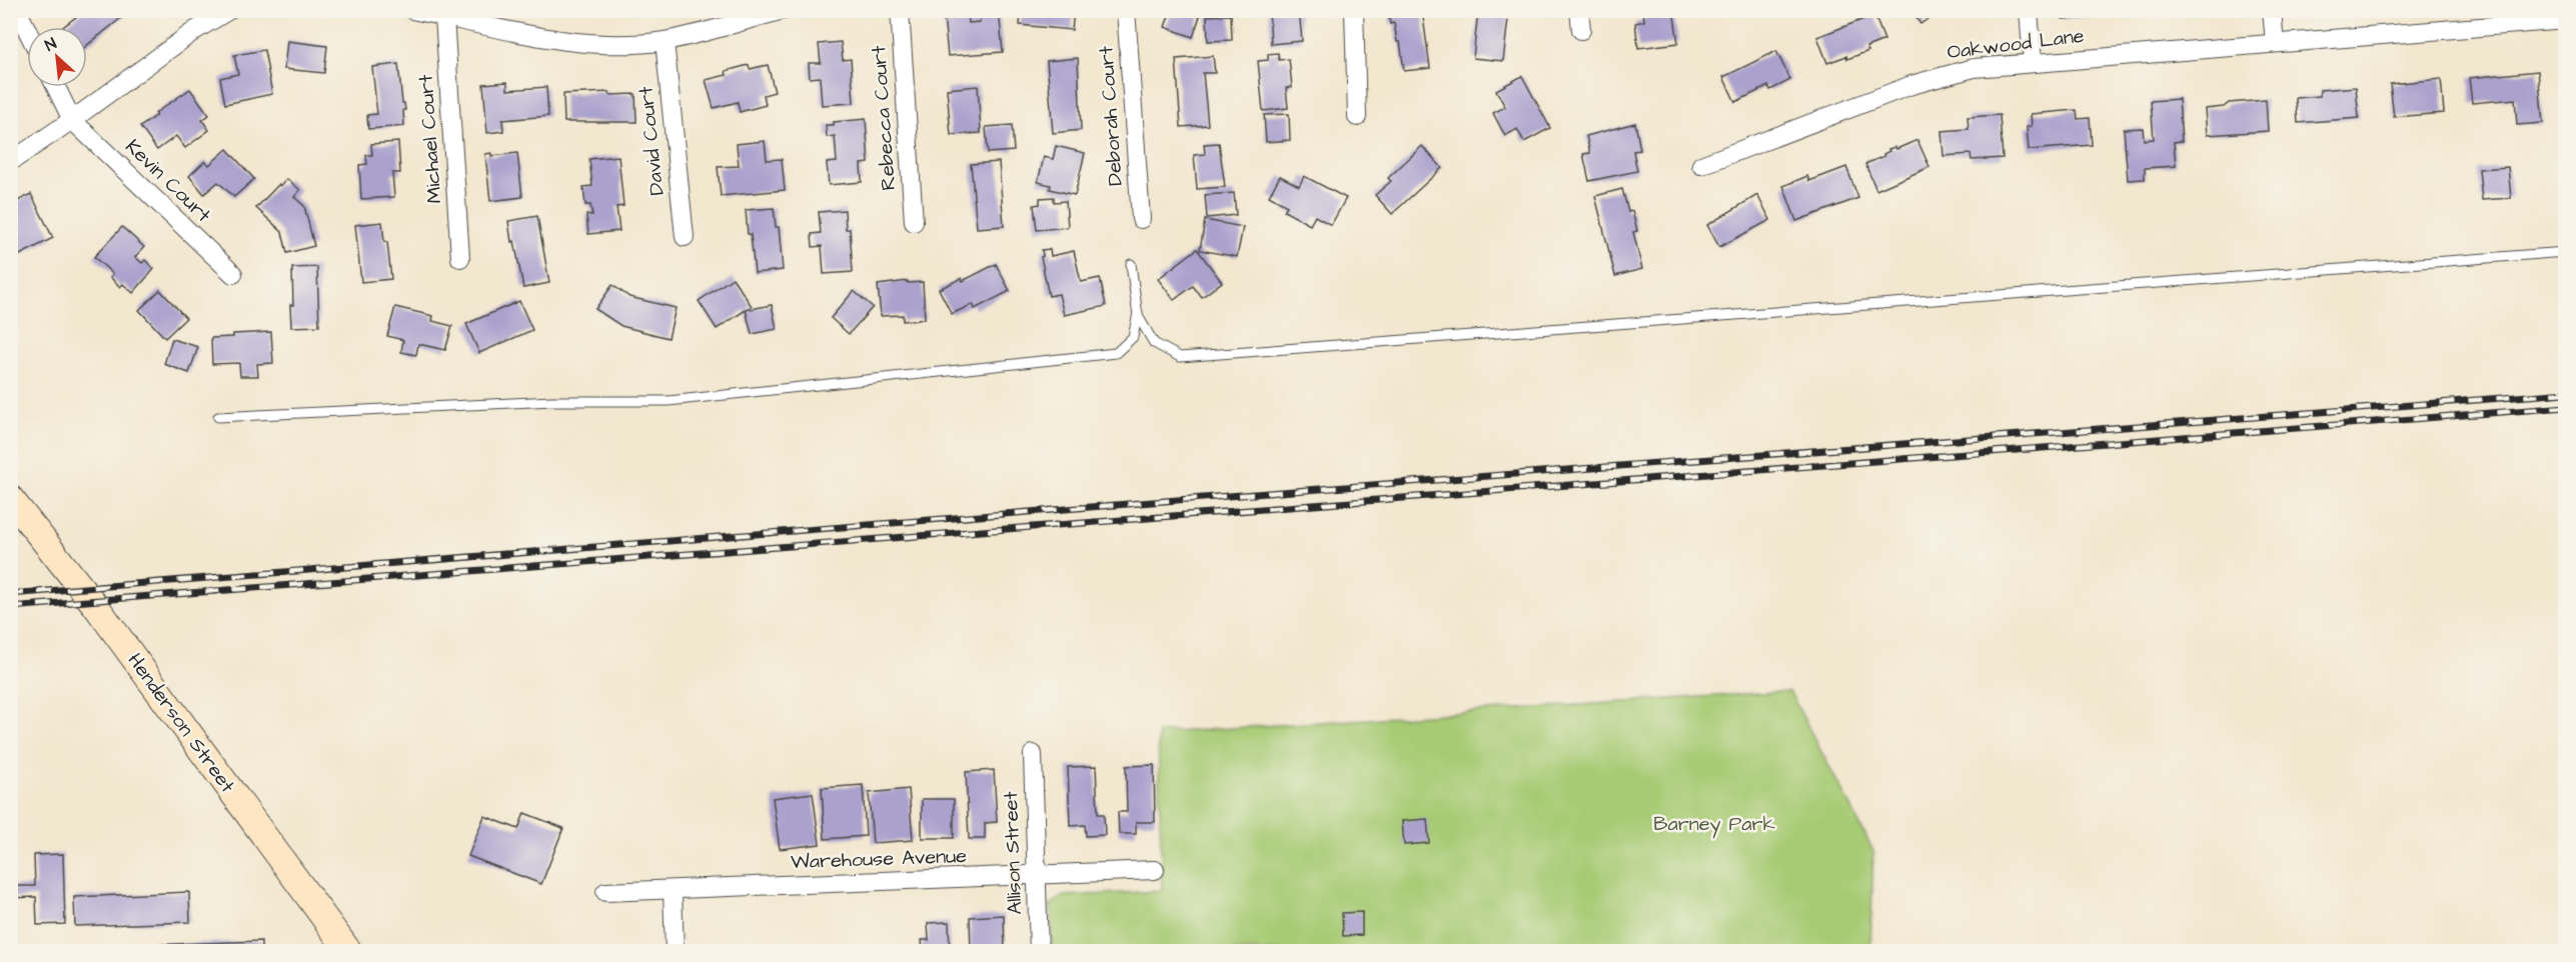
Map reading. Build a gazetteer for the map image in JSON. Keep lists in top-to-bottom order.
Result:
{
  "streets": {
    "main road": ["Henderson Street"],
    "street": [
      "Oakwood Lane",
      "Deborah Court",
      "Rebecca Court",
      "Michael Court",
      "David Court",
      "Kevin Court",
      "Allison Street",
      "Warehouse Avenue"
    ]
  },
  "crossings": [
    ["Allison Street", "Warehouse Avenue"]
  ],
  "parks": ["Barney Park"],
  "north": "top left"
}
